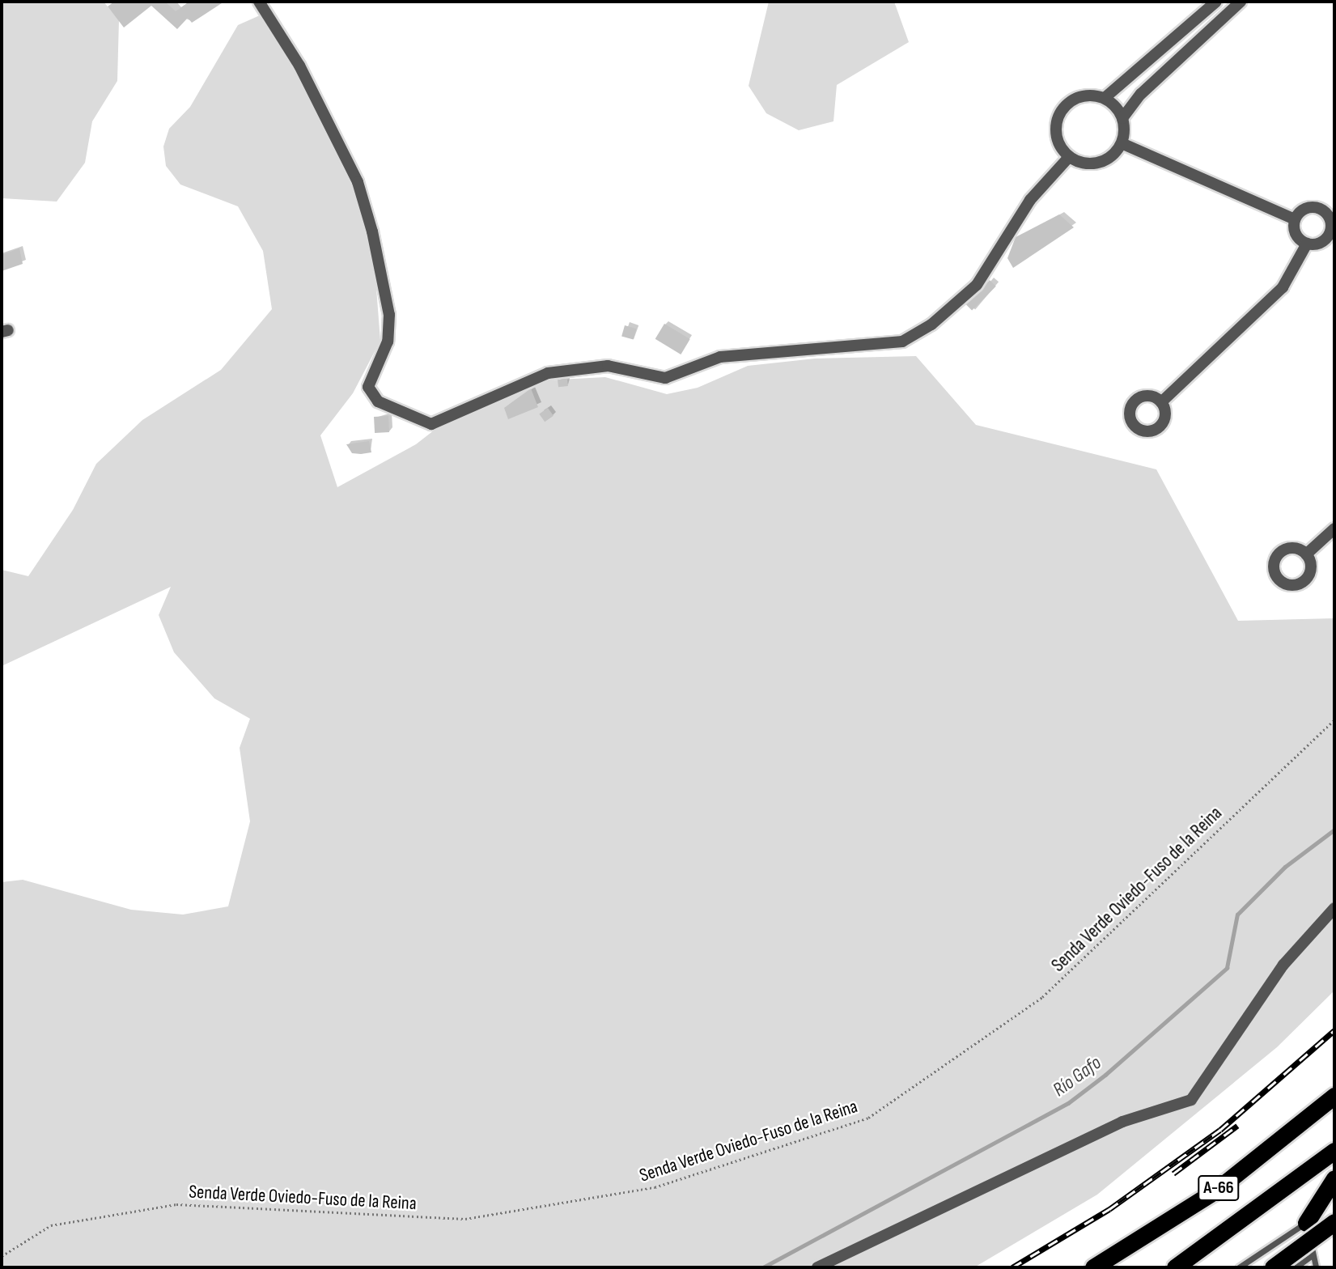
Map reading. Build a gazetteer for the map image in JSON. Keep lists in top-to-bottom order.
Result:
{
  "streets": {
    "highway": ["A-66"],
    "path": ["Senda Verde Oviedo-Fuso de la Reina"]
  },
  "water": ["Río Gafo"]
}
